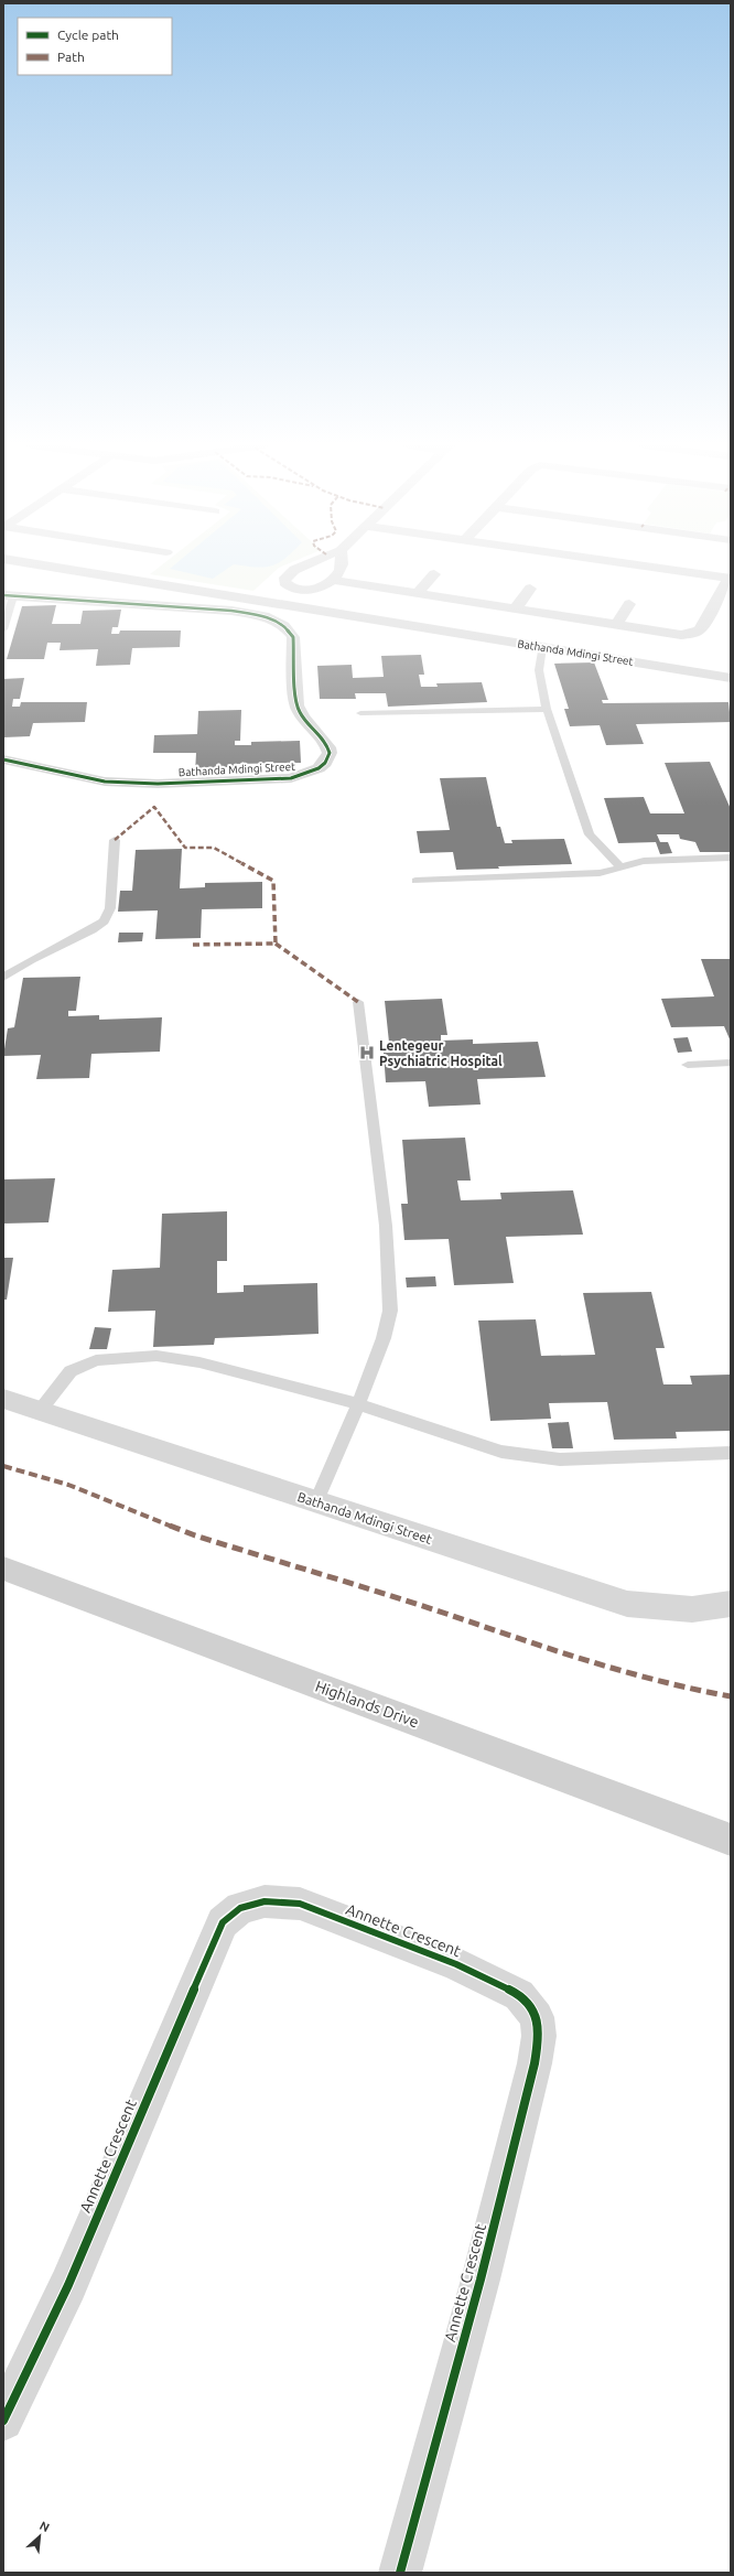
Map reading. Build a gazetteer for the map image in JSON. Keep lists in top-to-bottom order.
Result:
{
  "streets": {
    "main road": ["Highlands Drive"],
    "street": ["Bathanda Mdingi Street", "Annette Crescent"]
  },
  "places": {
    "hospital": ["Lentegeur Psychiatric Hospital"]
  },
  "legend": ["Cycle path", "Path"],
  "north": "top right"
}
